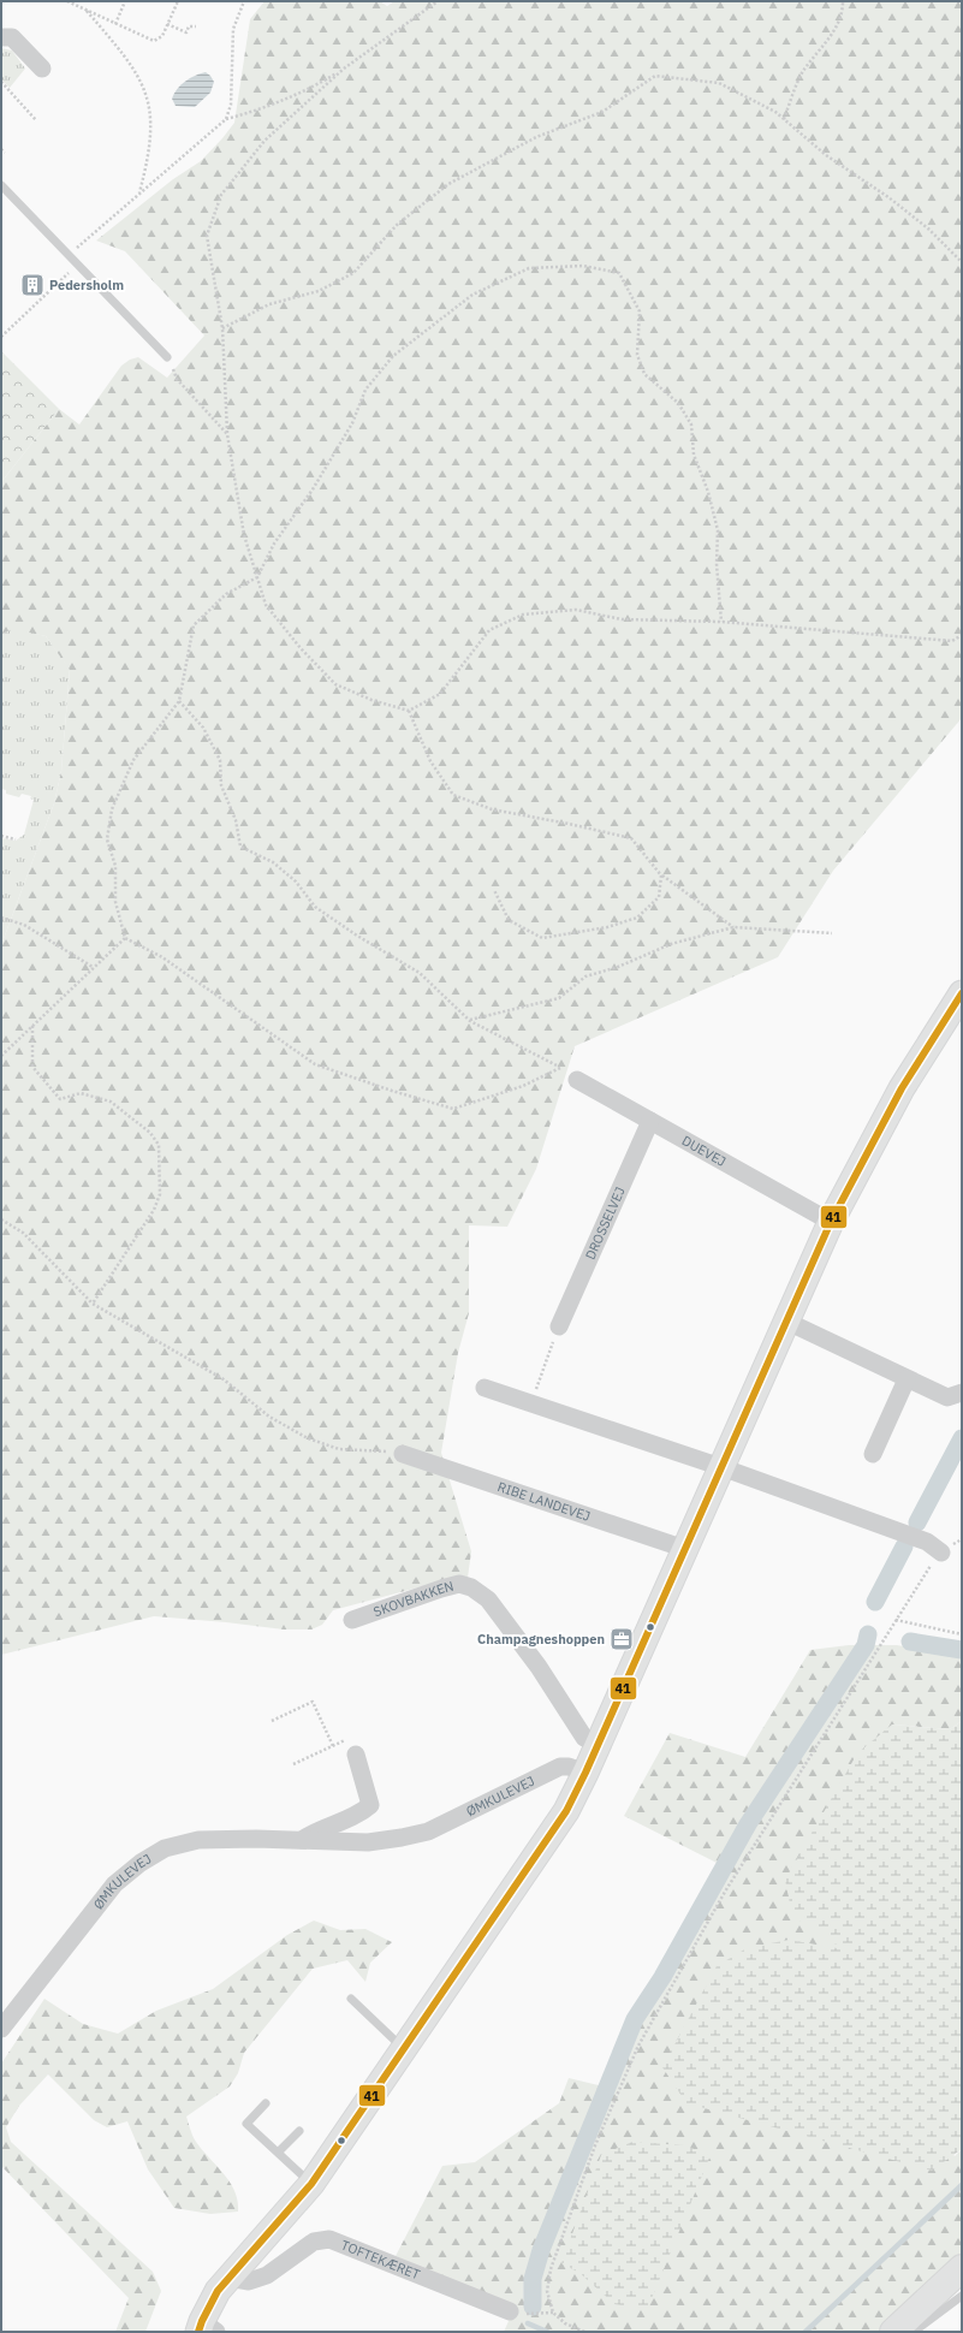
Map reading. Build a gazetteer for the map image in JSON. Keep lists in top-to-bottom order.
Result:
{
  "streets": {
    "street": [
      "DUEVEJ",
      "DROSSELVEJ",
      "RIBE LANDEVEJ",
      "SKOVBAKKEN",
      "ØMKULEVEJ",
      "TOFTEKÆRET"
    ]
  },
  "crossings": [
    ["DUEVEJ", "DROSSELVEJ"]
  ],
  "places": {
    "building": ["Pedersholm"],
    "office": ["Champagneshoppen"]
  },
  "lines": ["transit line 41"]
}
